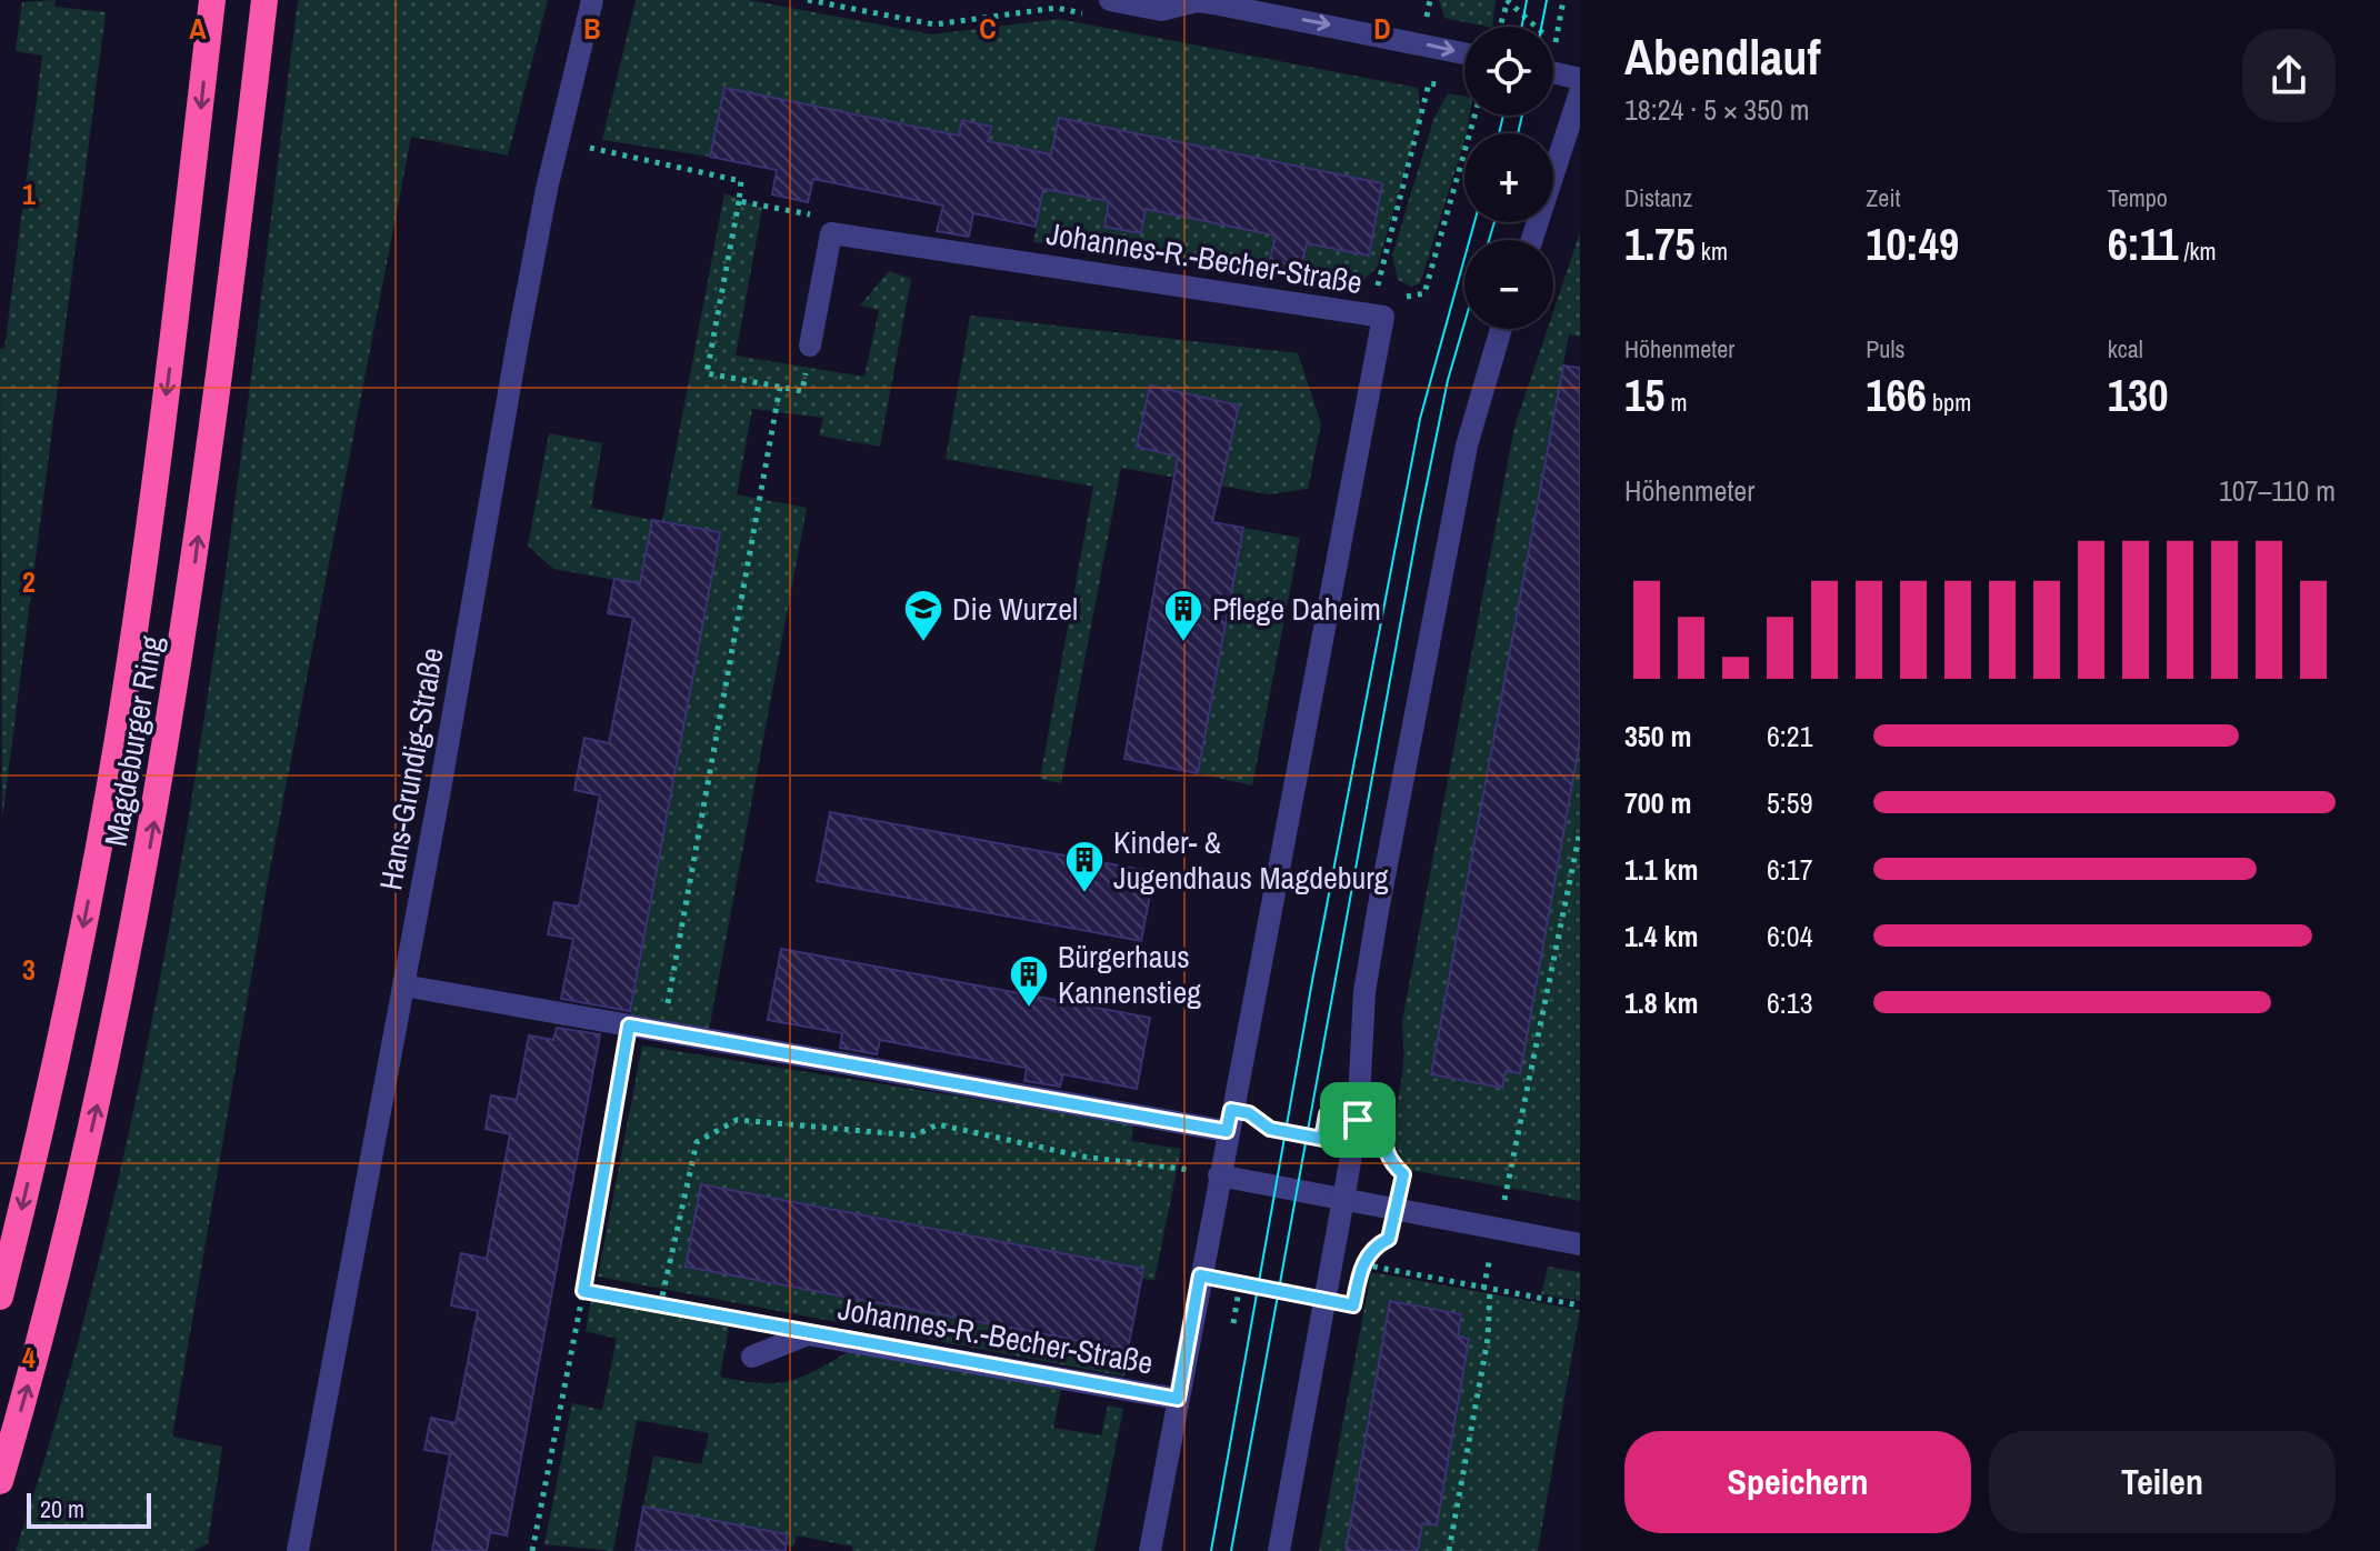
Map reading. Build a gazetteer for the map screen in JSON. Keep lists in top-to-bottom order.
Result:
{
  "streets": {
    "highway": ["Magdeburger Ring"],
    "street": ["Johannes-R.-Becher-Straße", "Hans-Grundig-Straße"]
  },
  "places": {
    "school or university": ["Die Wurzel"],
    "building": ["Pflege Daheim", "Kinder- & Jugendhaus Magdeburg", "Bürgerhaus Kannenstieg"]
  },
  "scale_bar": "20 m",
  "page": {
    "heading": ["Abendlauf", "18:24 · 5 × 350 m"],
    "map_buttons": ["+", "−"],
    "stats": [
      ["Distanz", "1.75 km"],
      ["Zeit", "10:49"],
      ["Tempo", "6:11 /km"],
      ["Höhenmeter", "15 m"],
      ["Puls", "166 bpm"],
      ["kcal", "130"]
    ],
    "chart": ["Höhenmeter", "107–110 m"],
    "list": [
      {
        "name": "350 m",
        "note": "6:21"
      },
      {
        "name": "700 m",
        "note": "5:59"
      },
      {
        "name": "1.1 km",
        "note": "6:17"
      },
      {
        "name": "1.4 km",
        "note": "6:04"
      },
      {
        "name": "1.8 km",
        "note": "6:13"
      }
    ],
    "buttons": ["Speichern", "Teilen"],
    "scale": "20 m"
  },
  "grid": {
    "columns": [
      "A",
      "B",
      "C",
      "D"
    ],
    "rows": [
      "1",
      "2",
      "3",
      "4"
    ]
  }
}
